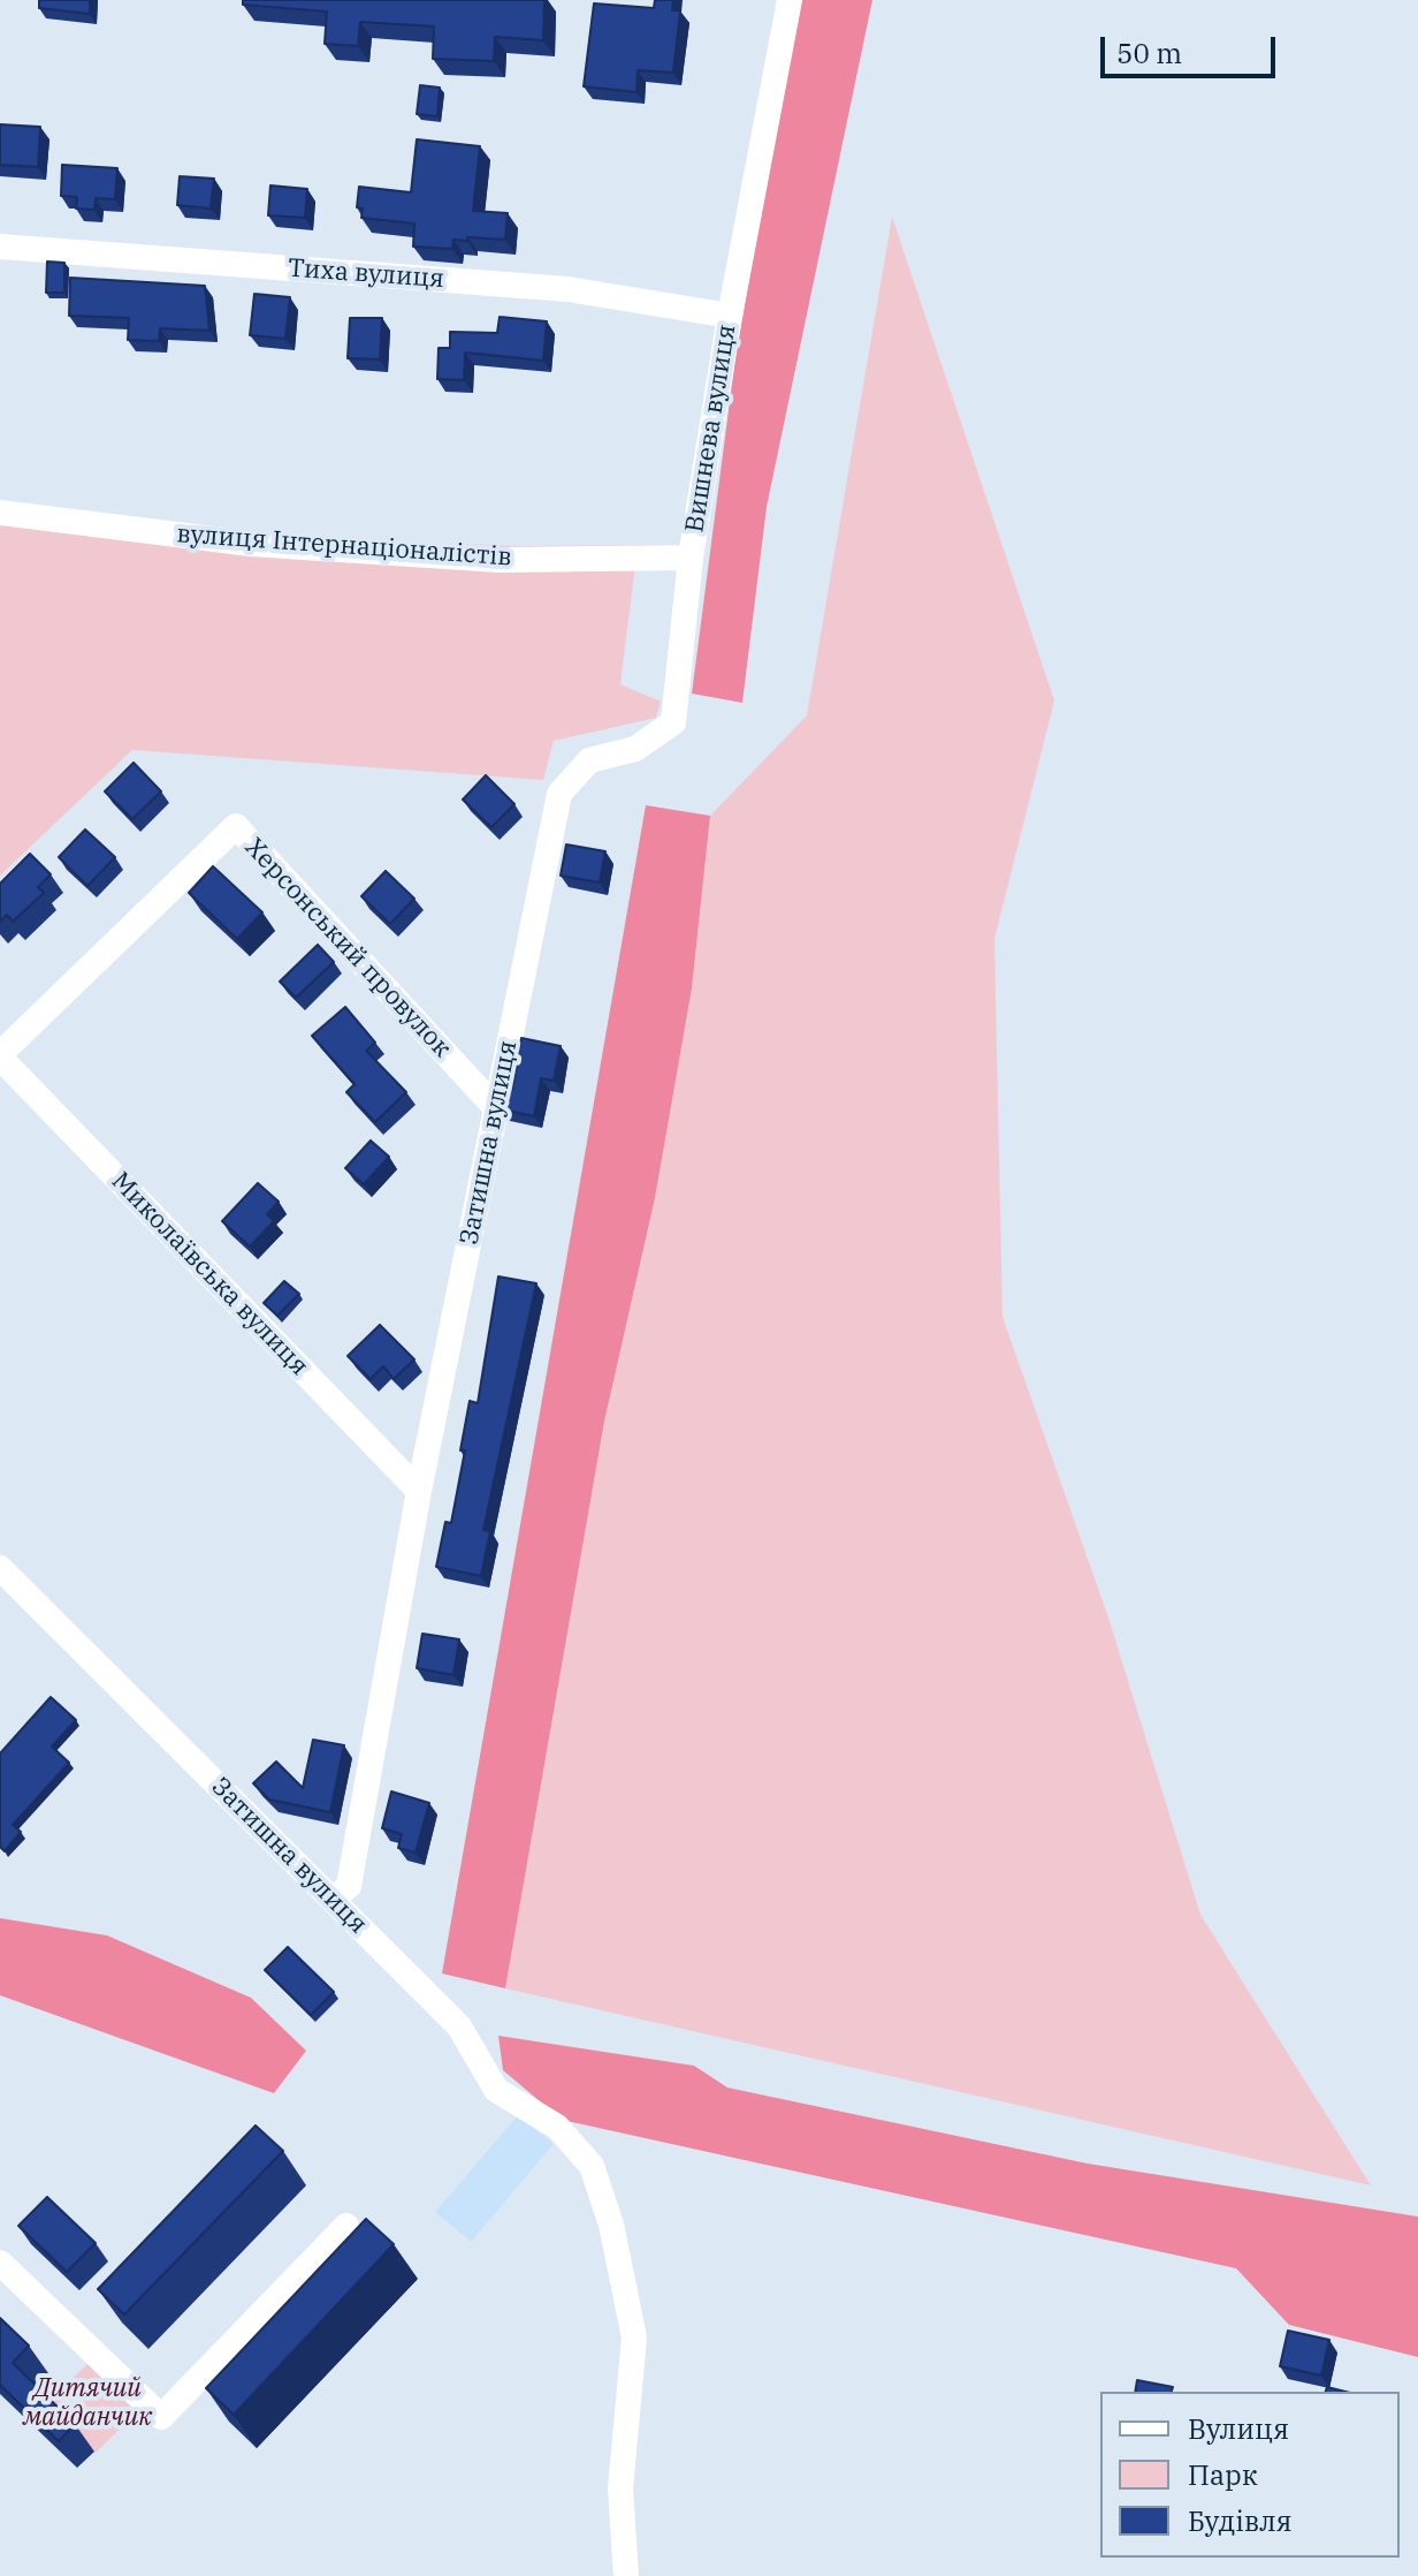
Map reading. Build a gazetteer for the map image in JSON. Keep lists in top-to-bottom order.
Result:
{
  "streets": {
    "street": [
      "Тиха вулиця",
      "Вишнева вулиця",
      "вулиця Інтернаціоналістів",
      "Херсонський провулок",
      "Затишна вулиця",
      "Миколаївська вулиця"
    ]
  },
  "crossings": [
    ["Тиха вулиця", "Вишнева вулиця"],
    ["Вишнева вулиця", "вулиця Інтернаціоналістів"],
    ["Вишнева вулиця", "Затишна вулиця"],
    ["Херсонський провулок", "Затишна вулиця"],
    ["Херсонський провулок", "Миколаївська вулиця"],
    ["Затишна вулиця", "Миколаївська вулиця"]
  ],
  "parks": ["Дитячий майданчик"],
  "legend": ["Вулиця", "Парк", "Будівля"],
  "scale_bar": "50 m"
}
